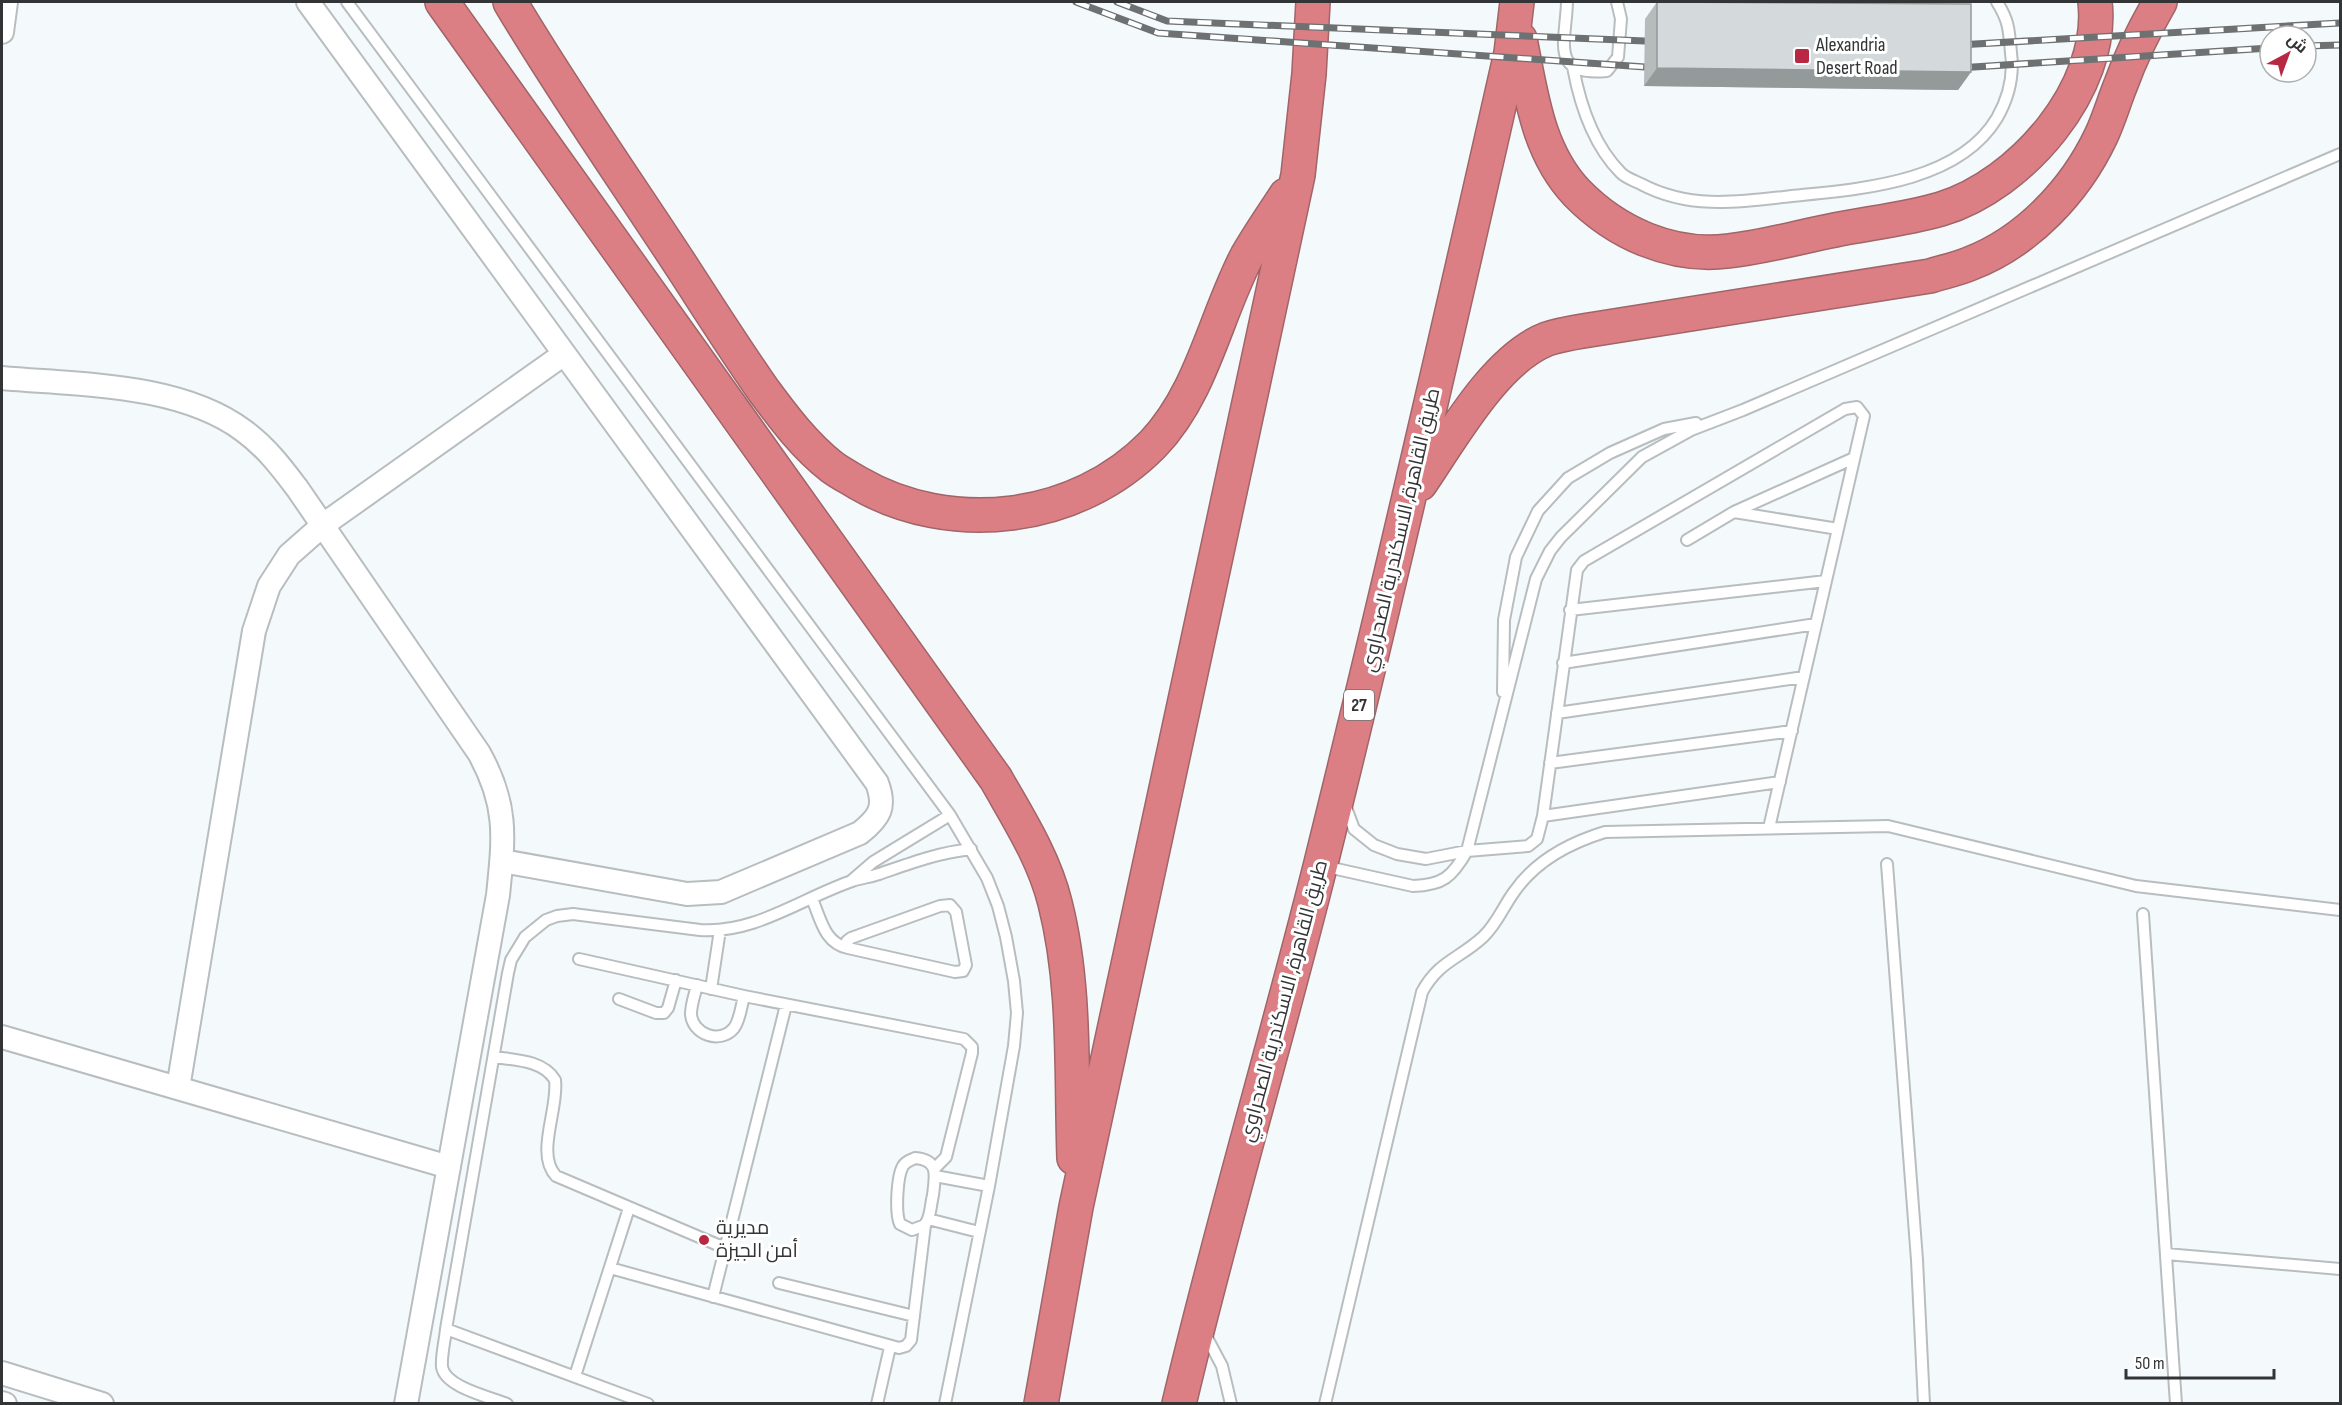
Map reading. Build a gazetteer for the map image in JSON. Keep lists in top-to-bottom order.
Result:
{
  "streets": {
    "highway": ["طريق القاهرة, الاسكندرية الصحراوي", "27"]
  },
  "places": {
    "transit": ["Alexandria Desert Road"],
    "other": ["مديرية أمن الجيزة"]
  },
  "scale_bar": "50 m",
  "north": "top right"
}
